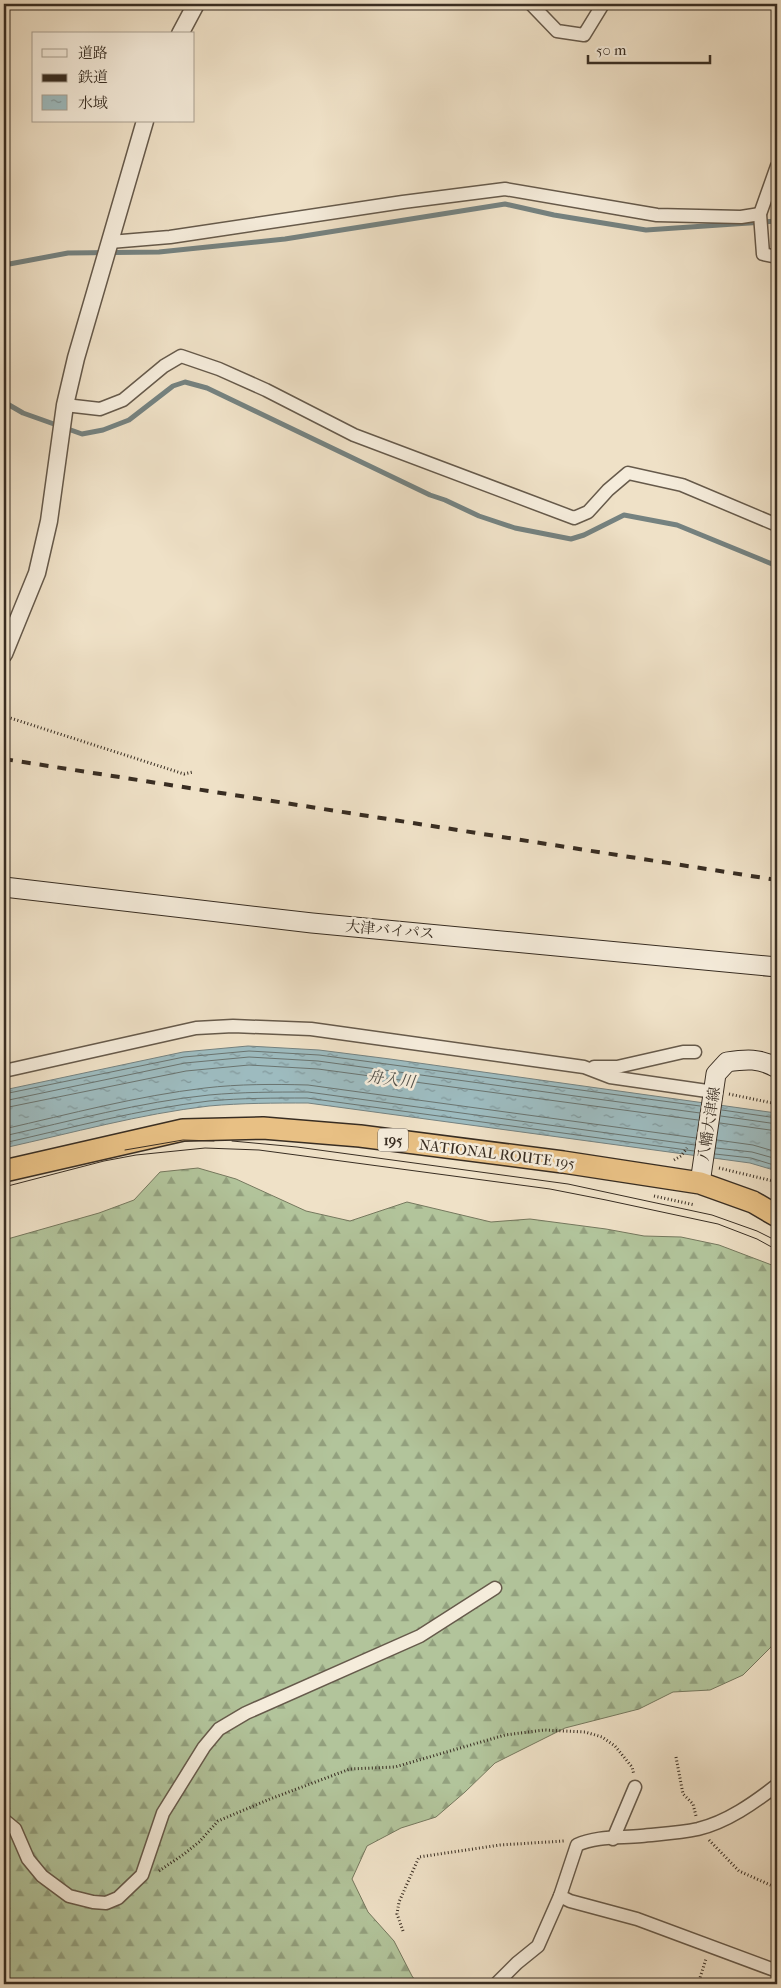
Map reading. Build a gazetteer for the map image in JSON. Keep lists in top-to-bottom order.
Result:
{
  "streets": {
    "highway": ["195", "NATIONAL ROUTE 195"],
    "main road": ["大津バイパス", "八幡大津線"]
  },
  "crossings": [
    ["八幡大津線", "NATIONAL ROUTE 195"]
  ],
  "water": ["舟入川"],
  "legend": ["道路", "鉄道", "水域"],
  "scale_bar": "50 m"
}
